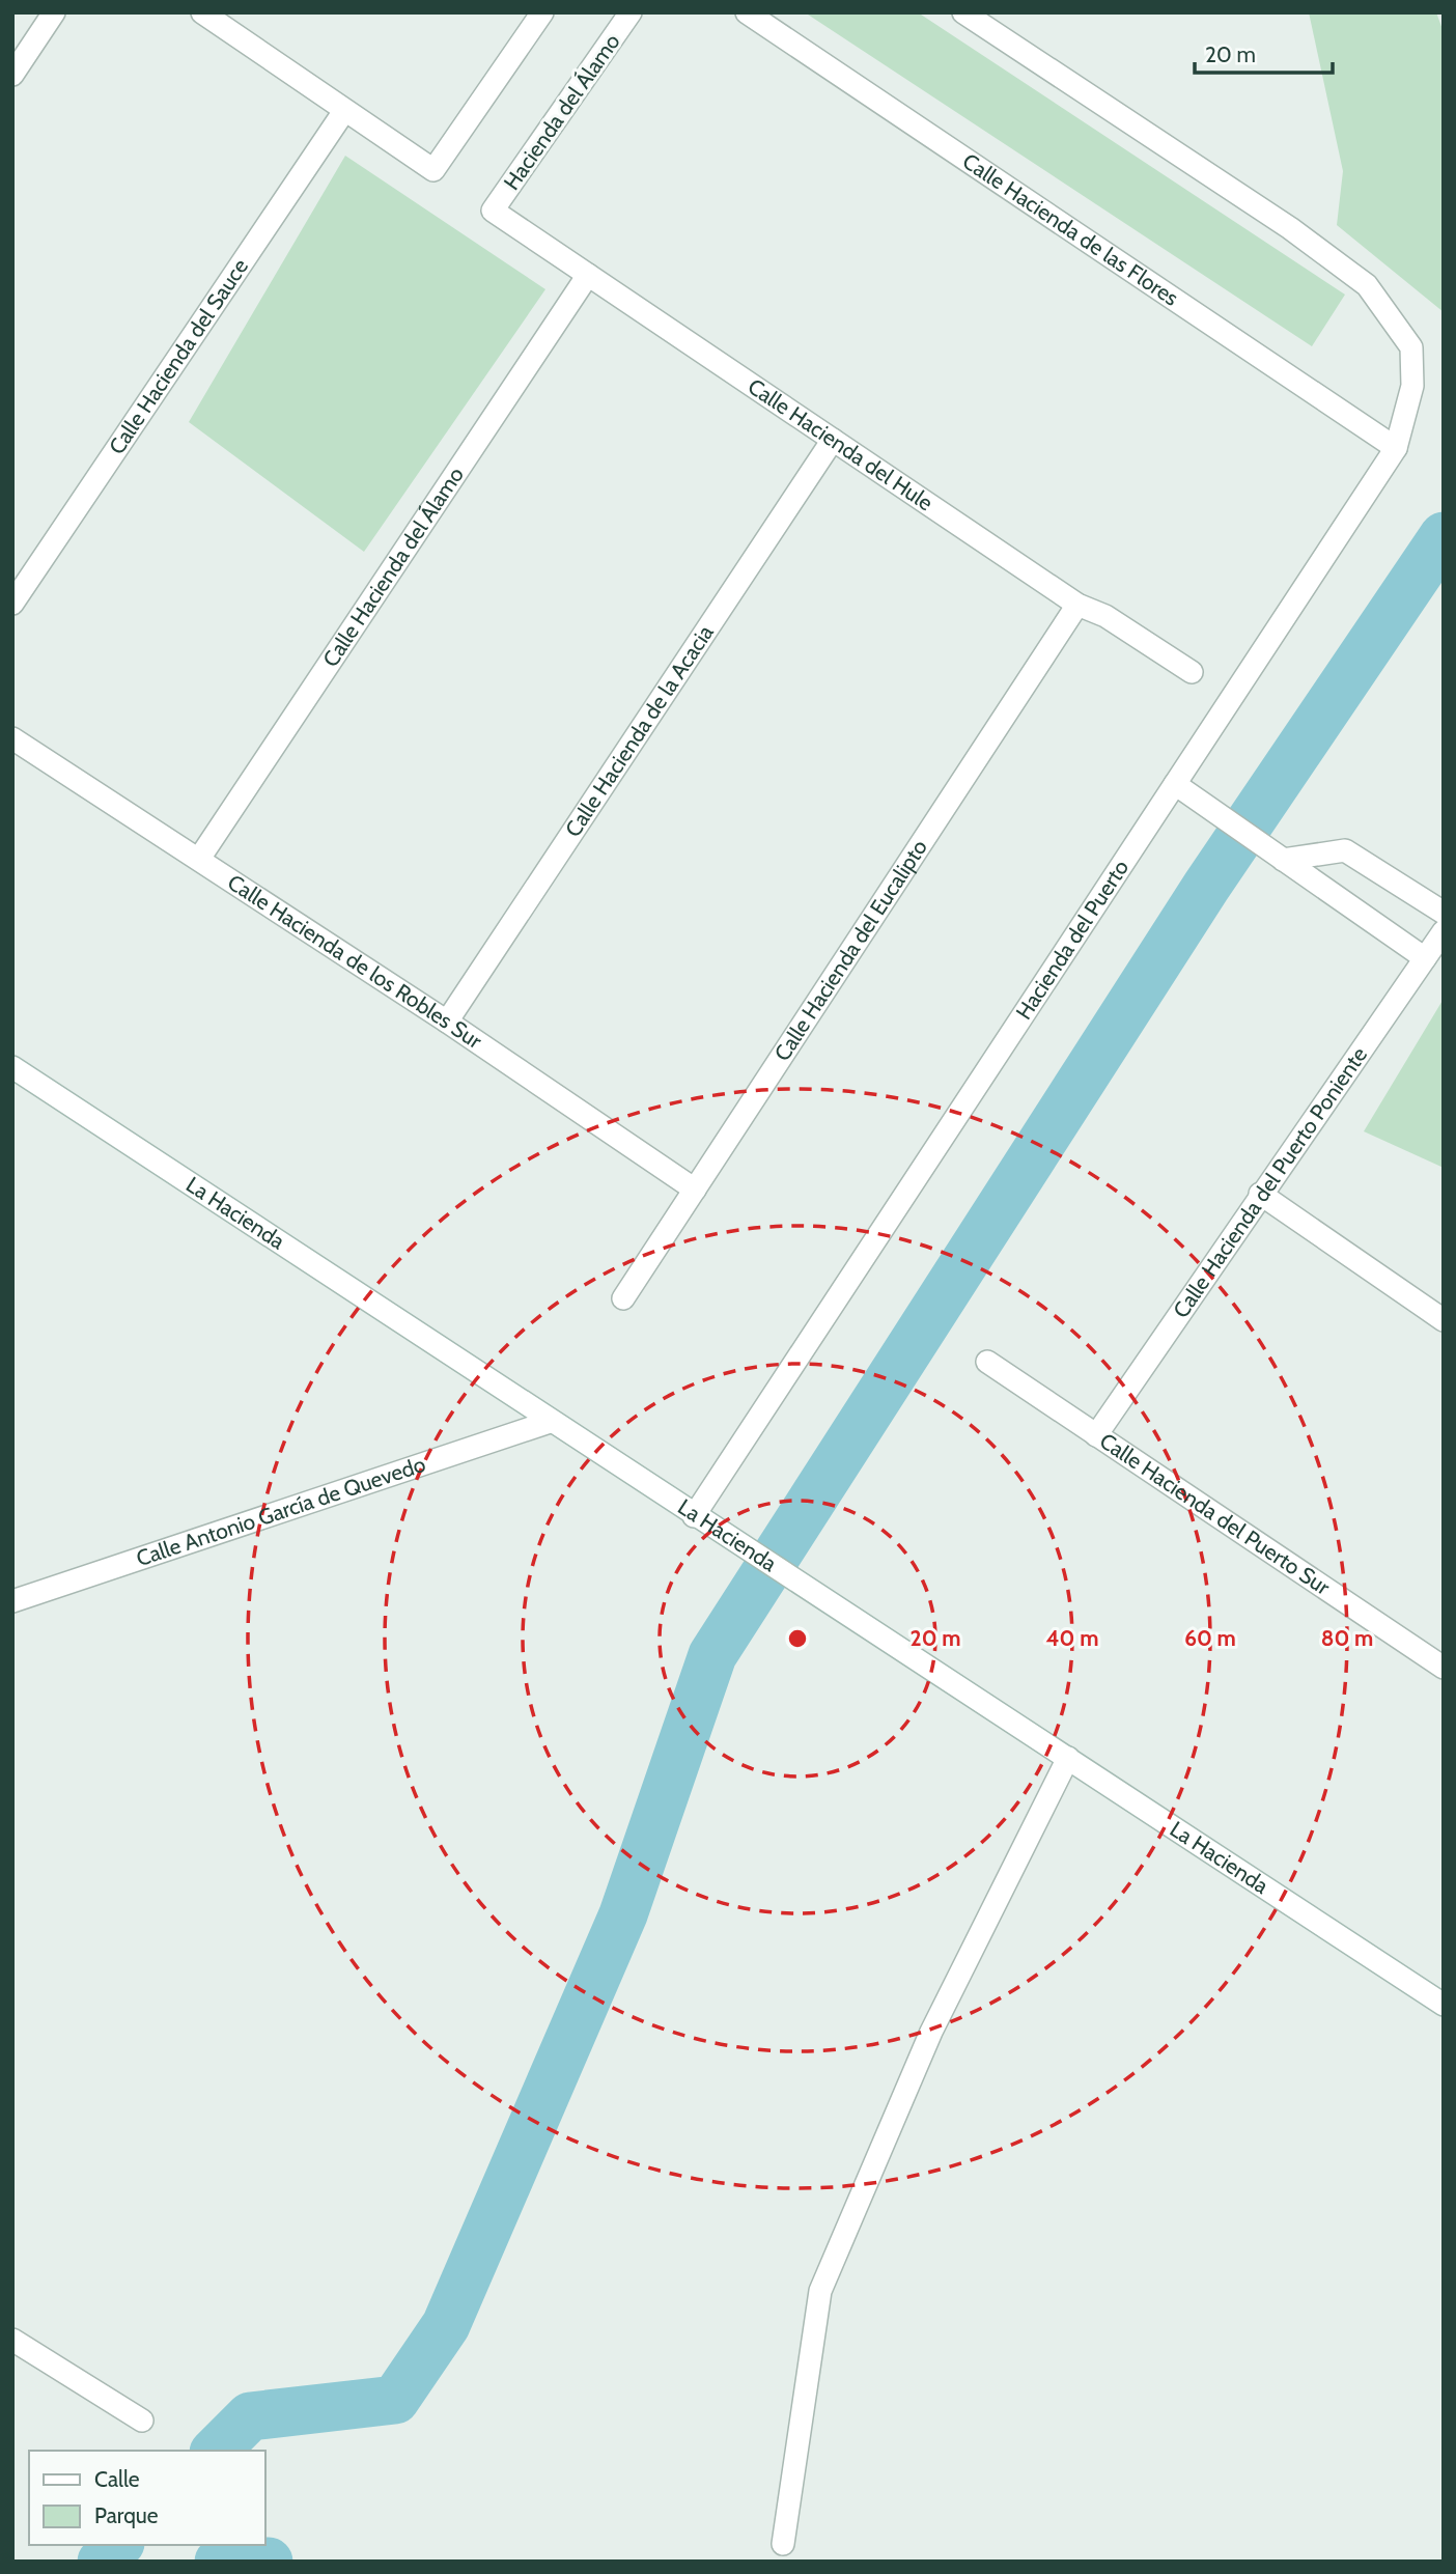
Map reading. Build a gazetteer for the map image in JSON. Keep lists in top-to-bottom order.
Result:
{
  "streets": {
    "street": [
      "Hacienda del Álamo",
      "Calle Hacienda de las Flores",
      "Calle Hacienda del Sauce",
      "Calle Hacienda del Hule",
      "Calle Hacienda del Álamo",
      "Calle Hacienda de la Acacia",
      "Hacienda del Puerto",
      "Calle Hacienda del Eucalipto",
      "Calle Hacienda de los Robles Sur",
      "Calle Hacienda del Puerto Poniente",
      "La Hacienda",
      "Calle Antonio García de Quevedo",
      "Calle Hacienda del Puerto Sur"
    ]
  },
  "crossings": [
    ["Hacienda del Álamo", "Calle Hacienda del Hule"],
    ["Calle Hacienda de las Flores", "Hacienda del Puerto"],
    ["Calle Hacienda del Hule", "Calle Hacienda del Álamo"],
    ["Calle Hacienda del Hule", "Calle Hacienda de la Acacia"],
    ["Calle Hacienda del Hule", "Calle Hacienda del Eucalipto"],
    ["Calle Hacienda del Álamo", "Calle Hacienda de los Robles Sur"],
    ["Calle Hacienda de la Acacia", "Calle Hacienda de los Robles Sur"],
    ["Hacienda del Puerto", "La Hacienda"],
    ["Calle Hacienda del Eucalipto", "Calle Hacienda de los Robles Sur"],
    ["Calle Hacienda del Puerto Poniente", "Calle Hacienda del Puerto Sur"],
    ["La Hacienda", "Calle Antonio García de Quevedo"]
  ],
  "legend": ["Calle", "Parque"],
  "scale_bar": "20 m",
  "rings": [
    "20 m",
    "40 m",
    "60 m",
    "80 m"
  ]
}
